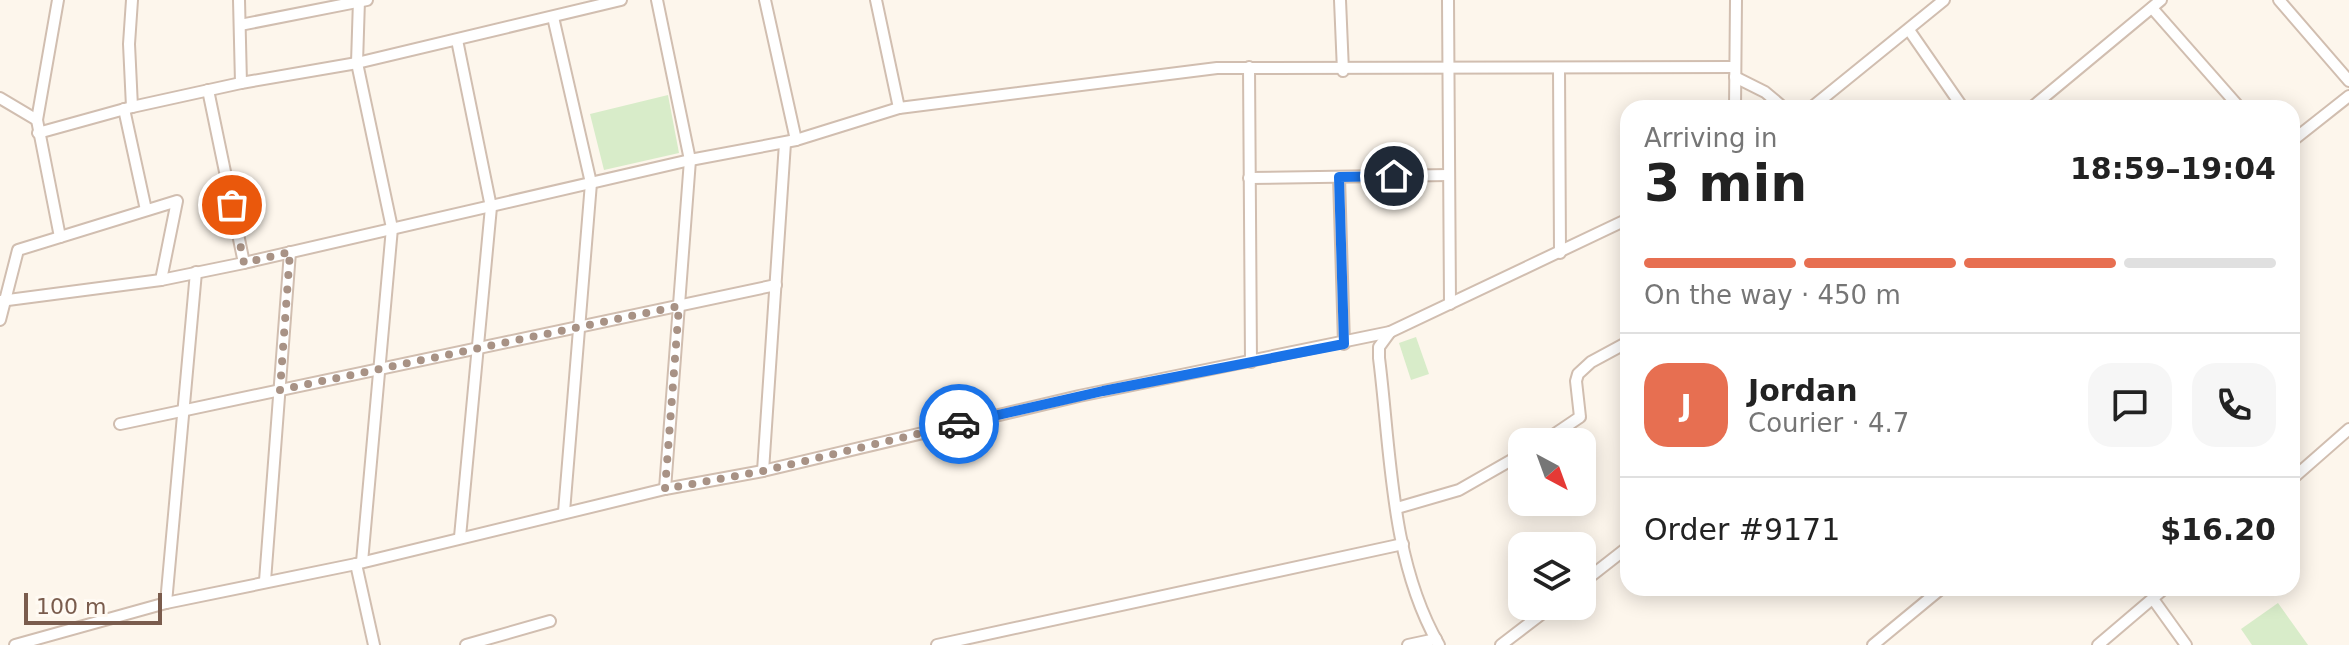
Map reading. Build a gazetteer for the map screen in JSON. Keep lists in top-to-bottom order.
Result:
{
  "scale_bar": "100 m",
  "north": "bottom right",
  "page": {
    "heading": ["3 min", "Arriving in", "18:59–19:04"],
    "panel": [
      "Jordan",
      "Courier · 4.7",
      "Order #9171",
      "$16.20"
    ],
    "bar": "On the way · 450 m",
    "round": "J",
    "scale": "100 m"
  }
}
